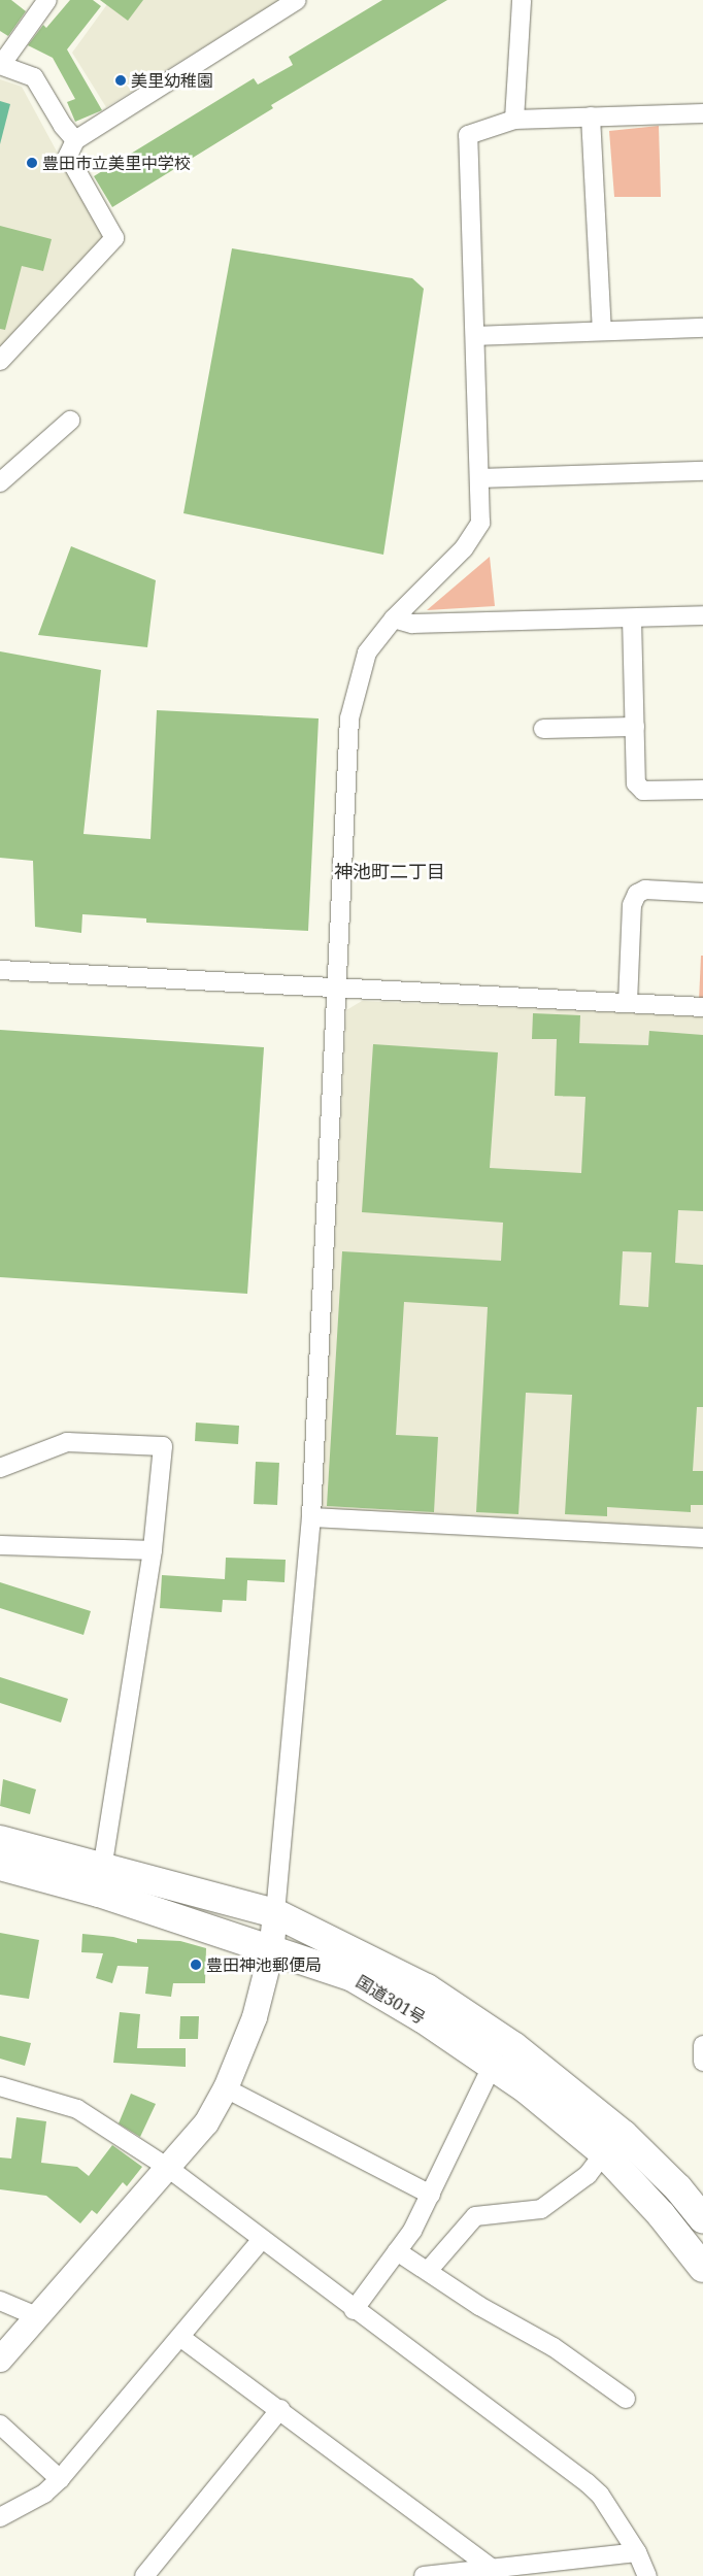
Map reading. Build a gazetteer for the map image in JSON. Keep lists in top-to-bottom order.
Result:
{
  "streets": {
    "highway": ["国道301号"]
  },
  "districts": ["神池町二丁目"],
  "places": ["美里幼稚園", "豊田市立美里中学校", "豊田神池郵便局"]
}
